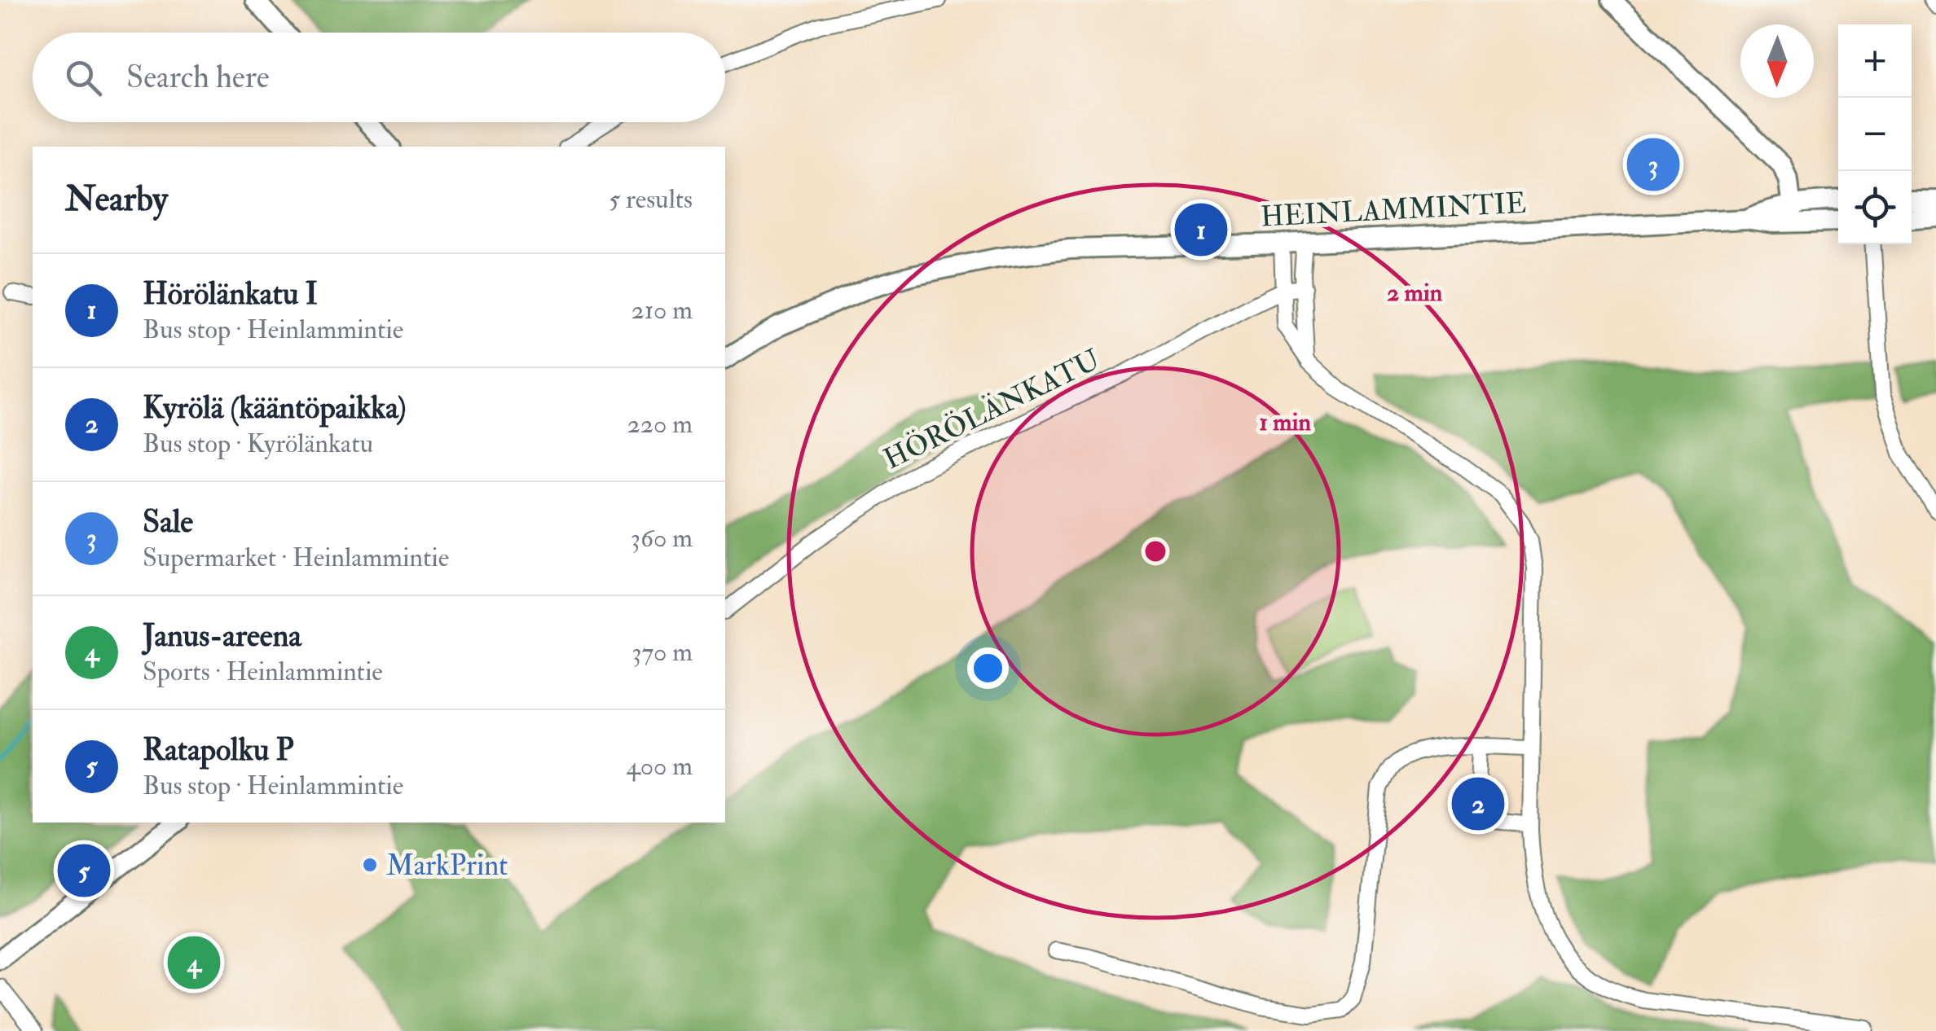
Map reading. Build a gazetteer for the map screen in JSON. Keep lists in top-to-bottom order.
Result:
{
  "streets": {
    "street": ["HEINLAMMINTIE", "HÖRÖLÄNKATU"]
  },
  "places": ["MarkPrint"],
  "north": "bottom",
  "page": {
    "map_buttons": ["+", "−"],
    "search": "Search here",
    "pins": [
      "3",
      "1",
      "2",
      "5",
      "4"
    ],
    "heading": ["Nearby", "5 results"],
    "list": [
      {
        "mark": "1",
        "name": "Hörölänkatu I",
        "note": "Bus stop · Heinlammintie",
        "value": "210 m"
      },
      {
        "mark": "2",
        "name": "Kyrölä (kääntöpaikka)",
        "note": "Bus stop · Kyrölänkatu",
        "value": "220 m"
      },
      {
        "mark": "3",
        "name": "Sale",
        "note": "Supermarket · Heinlammintie",
        "value": "360 m"
      },
      {
        "mark": "4",
        "name": "Janus-areena",
        "note": "Sports · Heinlammintie",
        "value": "370 m"
      },
      {
        "mark": "5",
        "name": "Ratapolku P",
        "note": "Bus stop · Heinlammintie",
        "value": "400 m"
      }
    ]
  },
  "rings": ["2 min", "1 min"]
}
